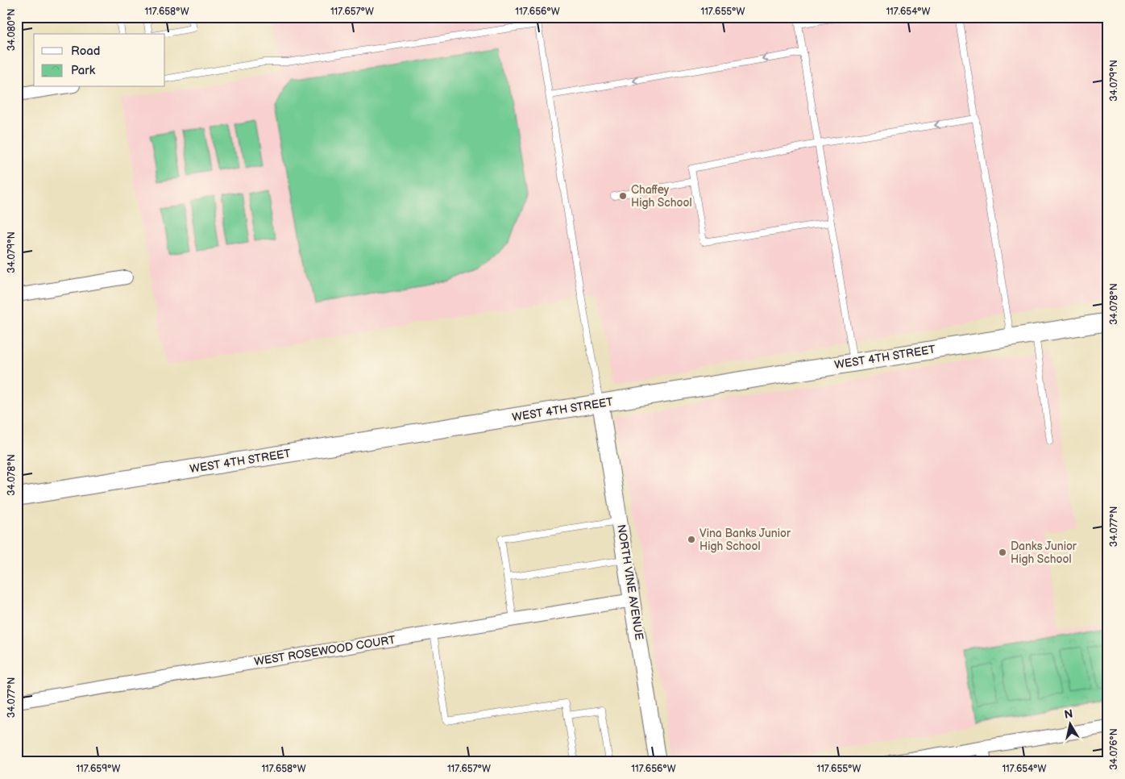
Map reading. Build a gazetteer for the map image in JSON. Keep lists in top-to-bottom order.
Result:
{
  "streets": {
    "main road": ["WEST 4TH STREET"],
    "street": ["NORTH VINE AVENUE", "WEST ROSEWOOD COURT"]
  },
  "crossings": [
    ["WEST 4TH STREET", "NORTH VINE AVENUE"],
    ["NORTH VINE AVENUE", "WEST ROSEWOOD COURT"]
  ],
  "places": ["Chaffey High School", "Vina Banks Junior High School", "Danks Junior High School"],
  "legend": ["Road", "Park"],
  "north": "top",
  "coordinates": [
    "117.658°W",
    "117.657°W",
    "117.656°W",
    "117.655°W",
    "117.654°W",
    "34.080°N",
    "34.079°N",
    "34.078°N",
    "34.077°N",
    "34.076°N",
    "117.659°W"
  ]
}
